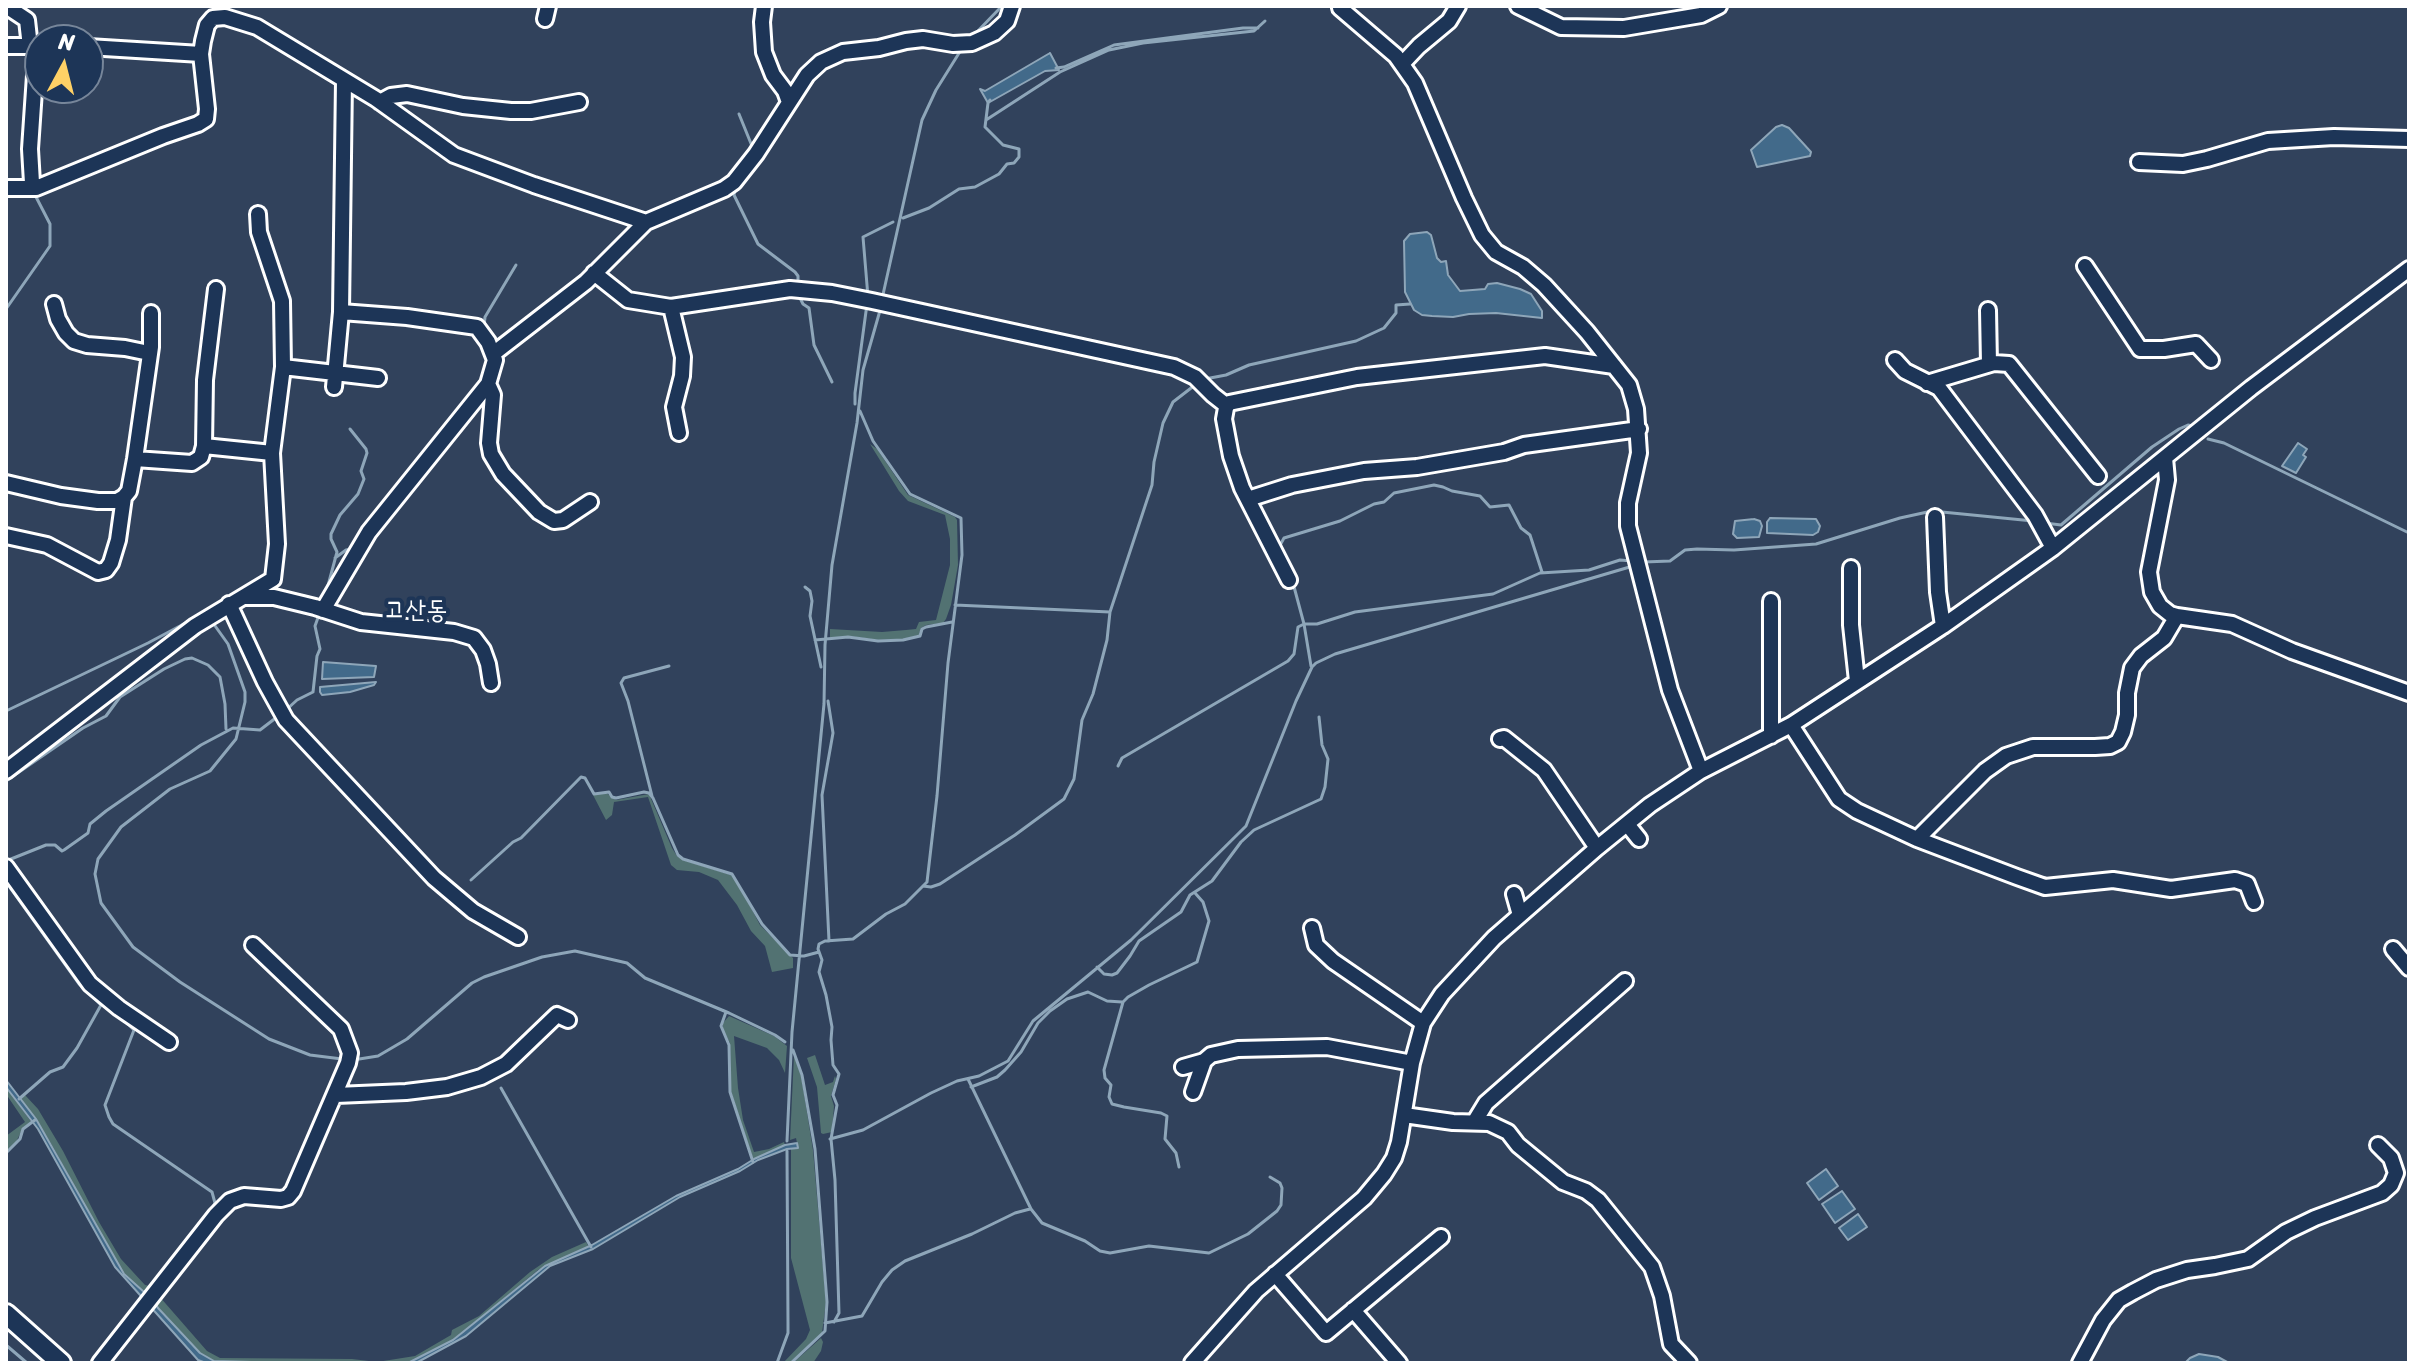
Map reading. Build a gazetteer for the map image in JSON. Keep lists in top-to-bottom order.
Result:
{
  "districts": ["고산동"],
  "north": "top"
}
